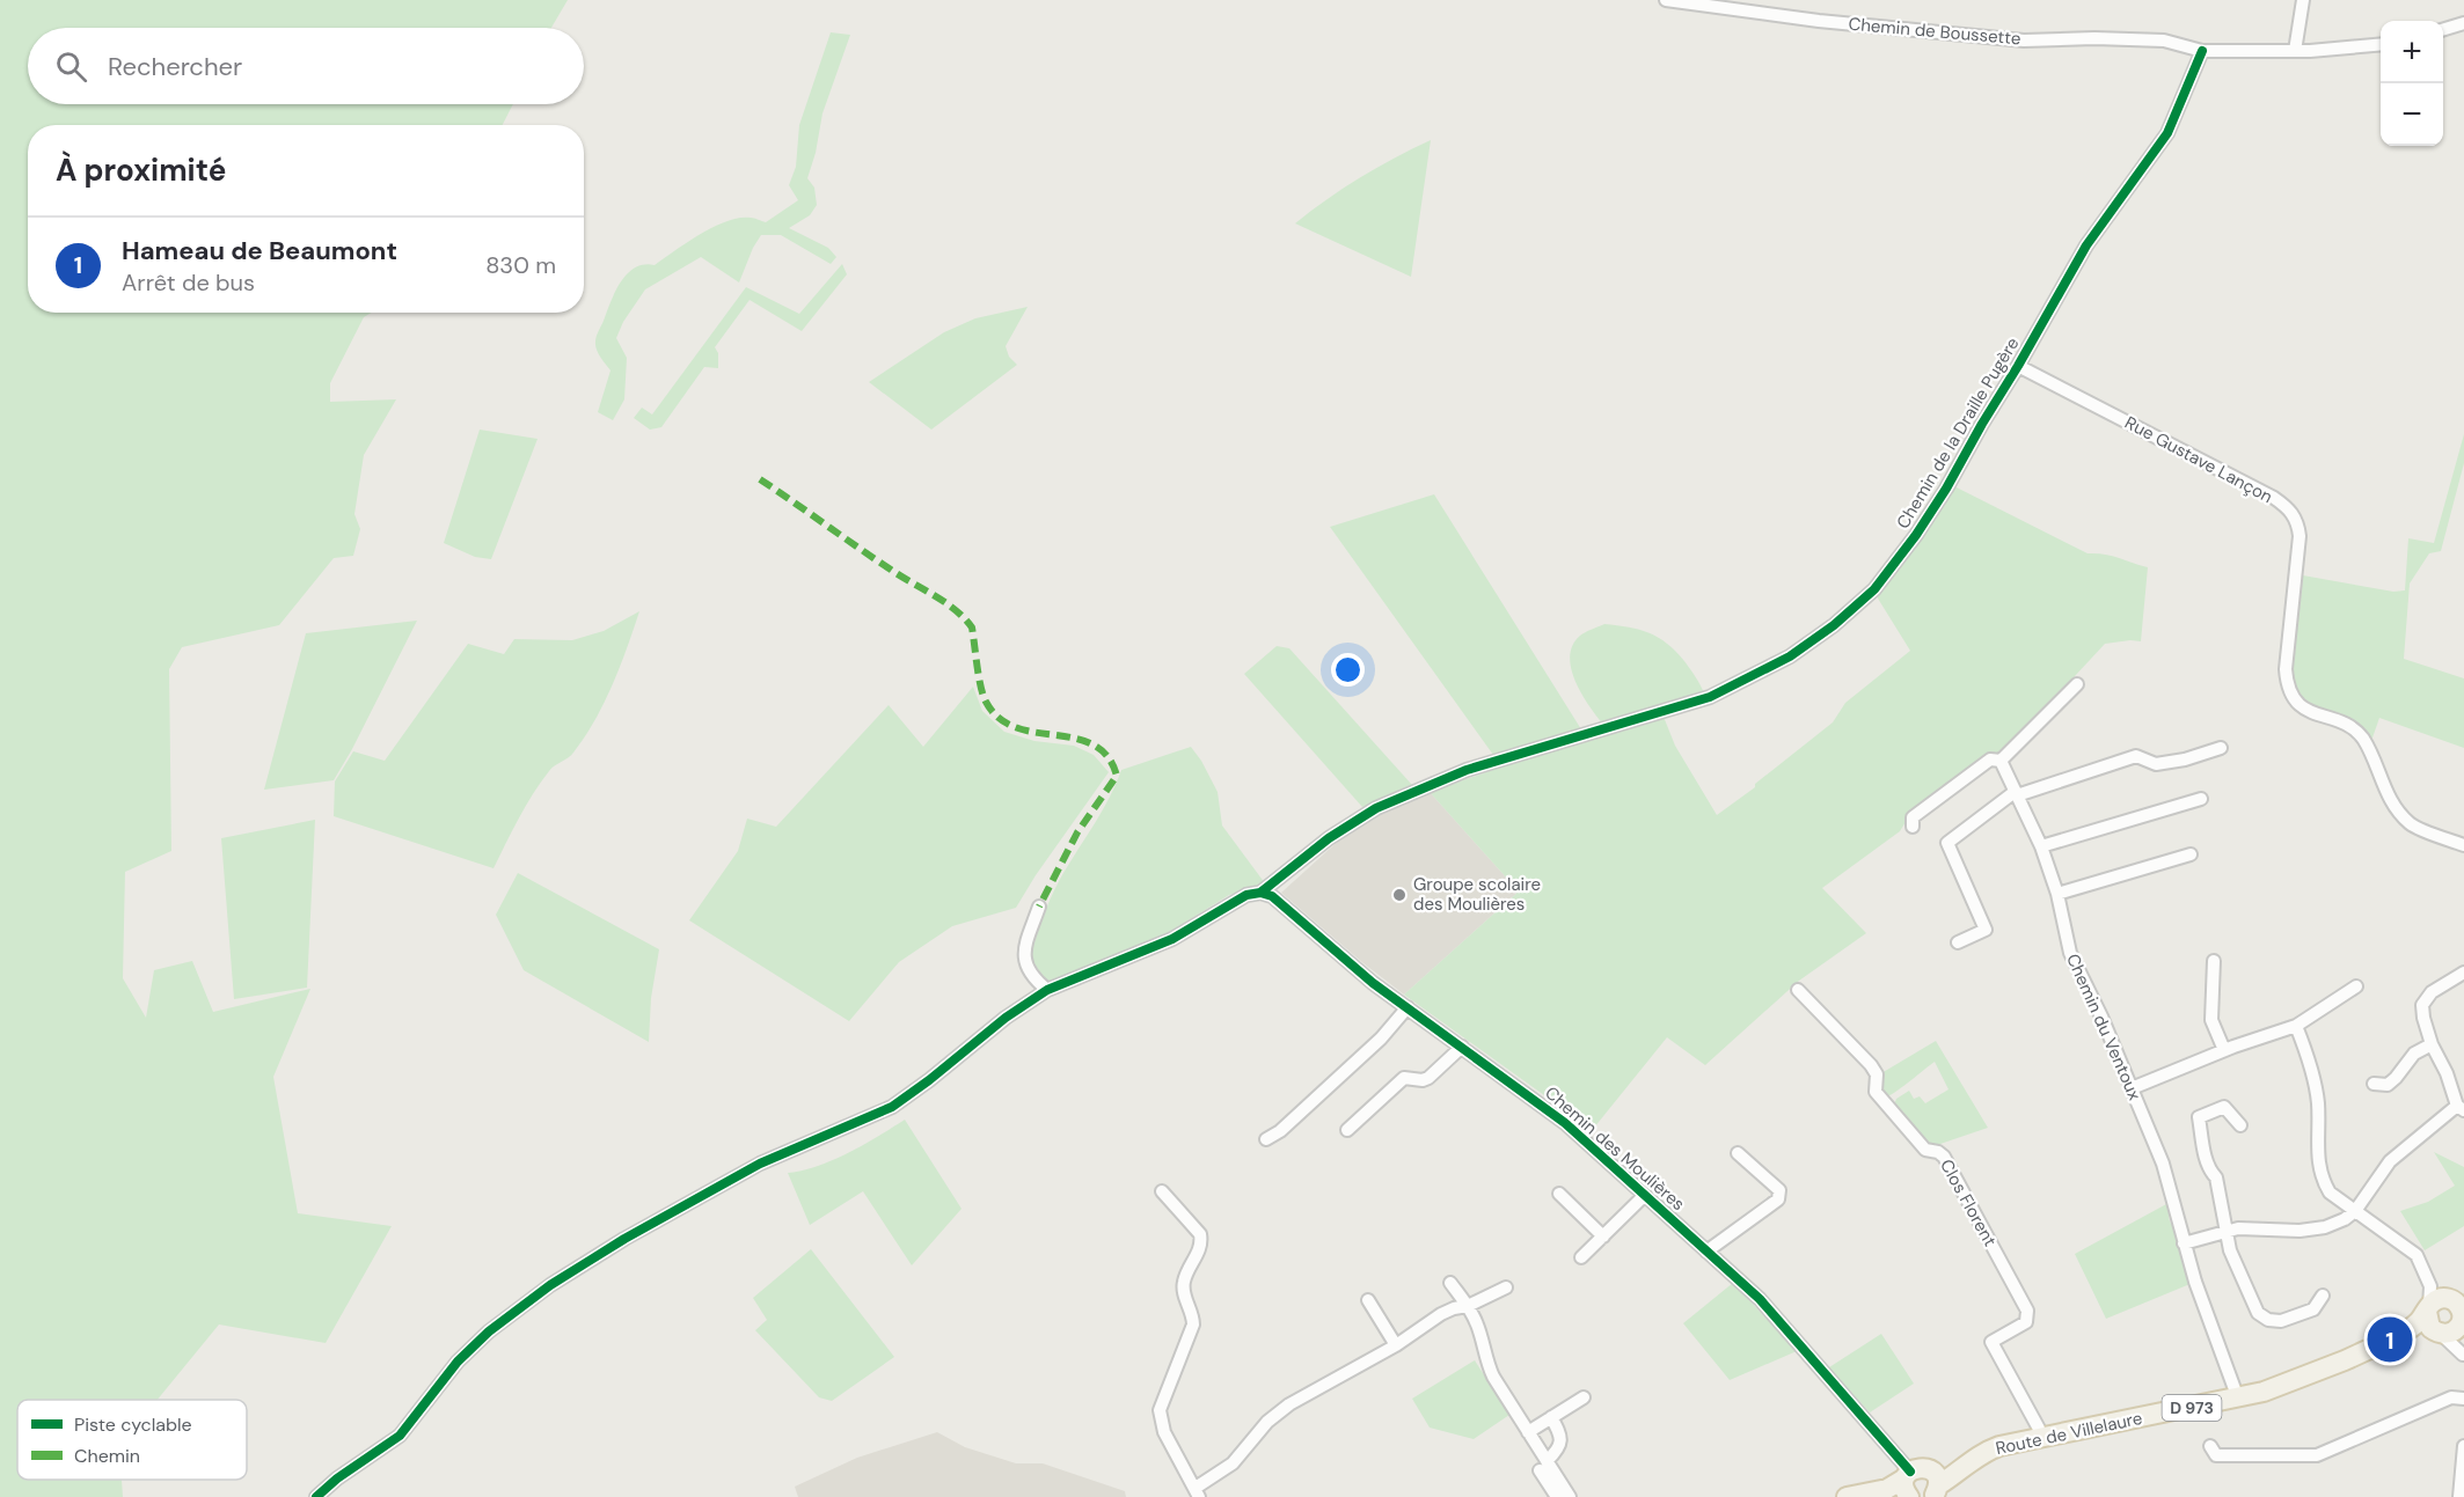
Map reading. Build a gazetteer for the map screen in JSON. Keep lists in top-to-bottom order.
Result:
{
  "streets": {
    "main road": ["D 973", "Route de Villelaure"],
    "street": [
      "Chemin de Boussette",
      "Chemin de la Draille Pugère",
      "Rue Gustave Lançon",
      "Chemin du Ventoux",
      "Chemin des Moulières",
      "Clos Florent"
    ]
  },
  "crossings": [
    ["Chemin de Boussette", "Chemin de la Draille Pugère"],
    ["Chemin de la Draille Pugère", "Rue Gustave Lançon"],
    ["Chemin de la Draille Pugère", "Chemin des Moulières"],
    ["Chemin du Ventoux", "Route de Villelaure"],
    ["Chemin des Moulières", "Route de Villelaure"],
    ["Clos Florent", "Route de Villelaure"]
  ],
  "places": ["Groupe scolaire des Moulières"],
  "legend": ["Piste cyclable", "Chemin"],
  "page": {
    "map_buttons": ["+", "−"],
    "search": "Rechercher",
    "heading": "À proximité",
    "list": [
      {
        "mark": "1",
        "name": "Hameau de Beaumont",
        "note": "Arrêt de bus",
        "value": "830 m"
      }
    ],
    "pins": "1"
  }
}
